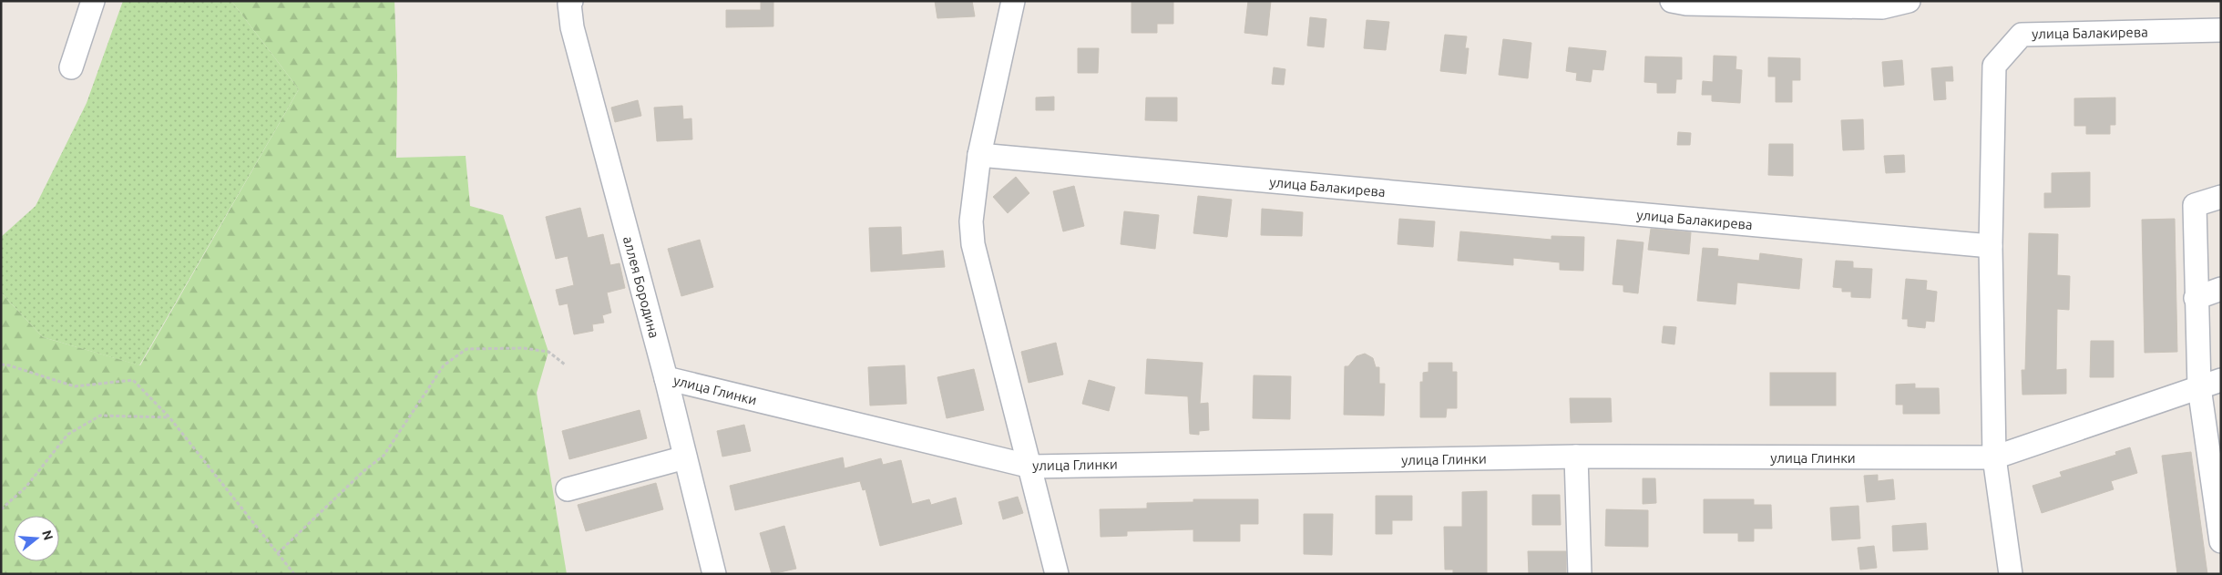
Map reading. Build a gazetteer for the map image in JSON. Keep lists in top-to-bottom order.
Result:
{
  "streets": {
    "street": ["улица Балакирева", "аллея Бородина", "улица Глинки"]
  },
  "crossings": [
    ["аллея Бородина", "улица Глинки"]
  ],
  "north": "right"
}
